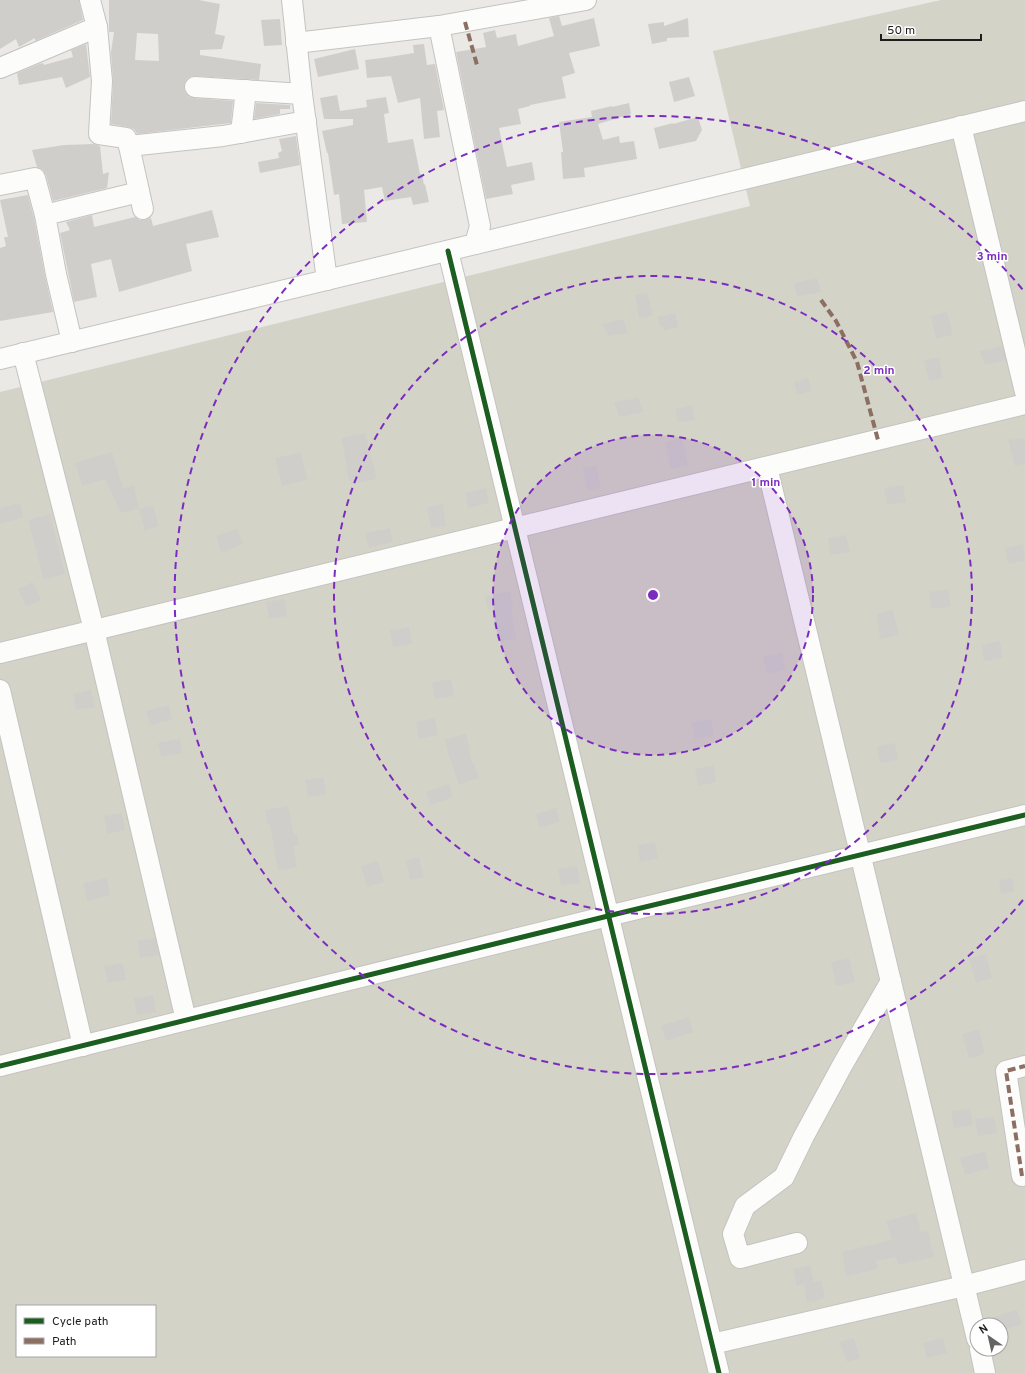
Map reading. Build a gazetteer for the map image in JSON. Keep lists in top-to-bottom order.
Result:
{
  "legend": ["Cycle path", "Path"],
  "scale_bar": "50 m",
  "north": "top left",
  "rings": ["3 min", "2 min", "1 min"]
}
